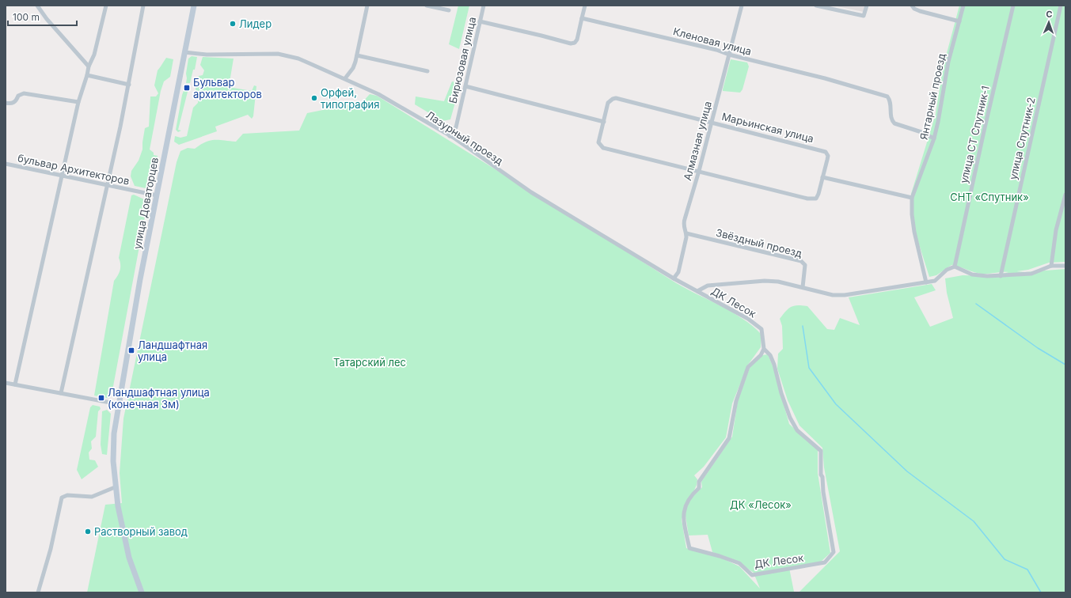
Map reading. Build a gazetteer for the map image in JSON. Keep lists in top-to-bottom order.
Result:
{
  "streets": {
    "main road": ["улица Доваторцев"],
    "street": [
      "Кленовая улица",
      "Бирюзовая улица",
      "Янтарный проезд",
      "Марьинская улица",
      "улица СТ Спутник-1",
      "Лазурный проезд",
      "улица Спутник-2",
      "Алмазная улица",
      "бульвар Архитекторов",
      "Звёздный проезд",
      "ДК Лесок"
    ]
  },
  "crossings": [
    ["Кленовая улица", "Янтарный проезд"],
    ["Кленовая улица", "Алмазная улица"],
    ["Бирюзовая улица", "Лазурный проезд"],
    ["Марьинская улица", "Алмазная улица"],
    ["Лазурный проезд", "Алмазная улица"],
    ["Лазурный проезд", "улица Доваторцев"],
    ["Лазурный проезд", "ДК Лесок"],
    ["Алмазная улица", "Звёздный проезд"],
    ["бульвар Архитекторов", "улица Доваторцев"]
  ],
  "parks": ["СНТ «Спутник»", "Татарский лес", "ДК «Лесок»"],
  "places": {
    "other": ["Лидер", "Орфей, типография", "Растворный завод"],
    "transit": ["Бульвар архитекторов", "Ландшафтная улица", "Ландшафтная улица (конечная 3м)"]
  },
  "scale_bar": "100 m",
  "north": "top"
}
